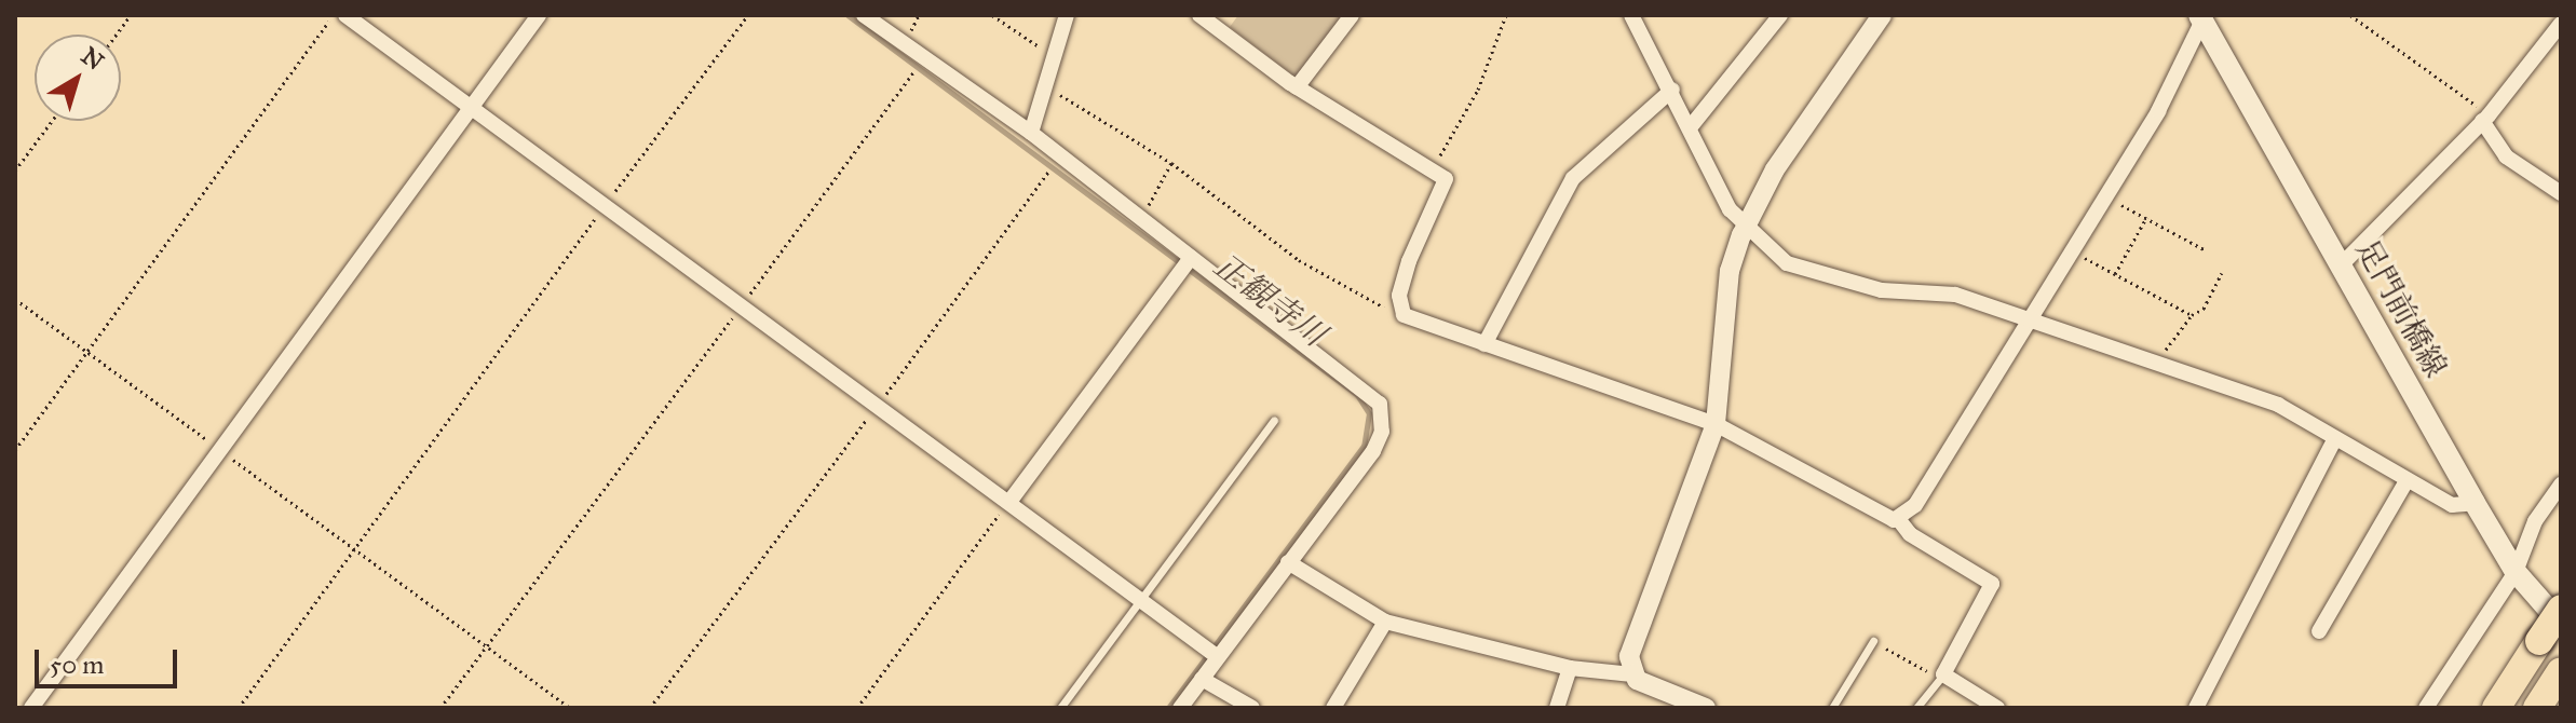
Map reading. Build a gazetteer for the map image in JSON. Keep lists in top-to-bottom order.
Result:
{
  "streets": {
    "main road": ["足門前橋線"]
  },
  "water": ["正観寺川"],
  "scale_bar": "50 m",
  "north": "top right"
}
